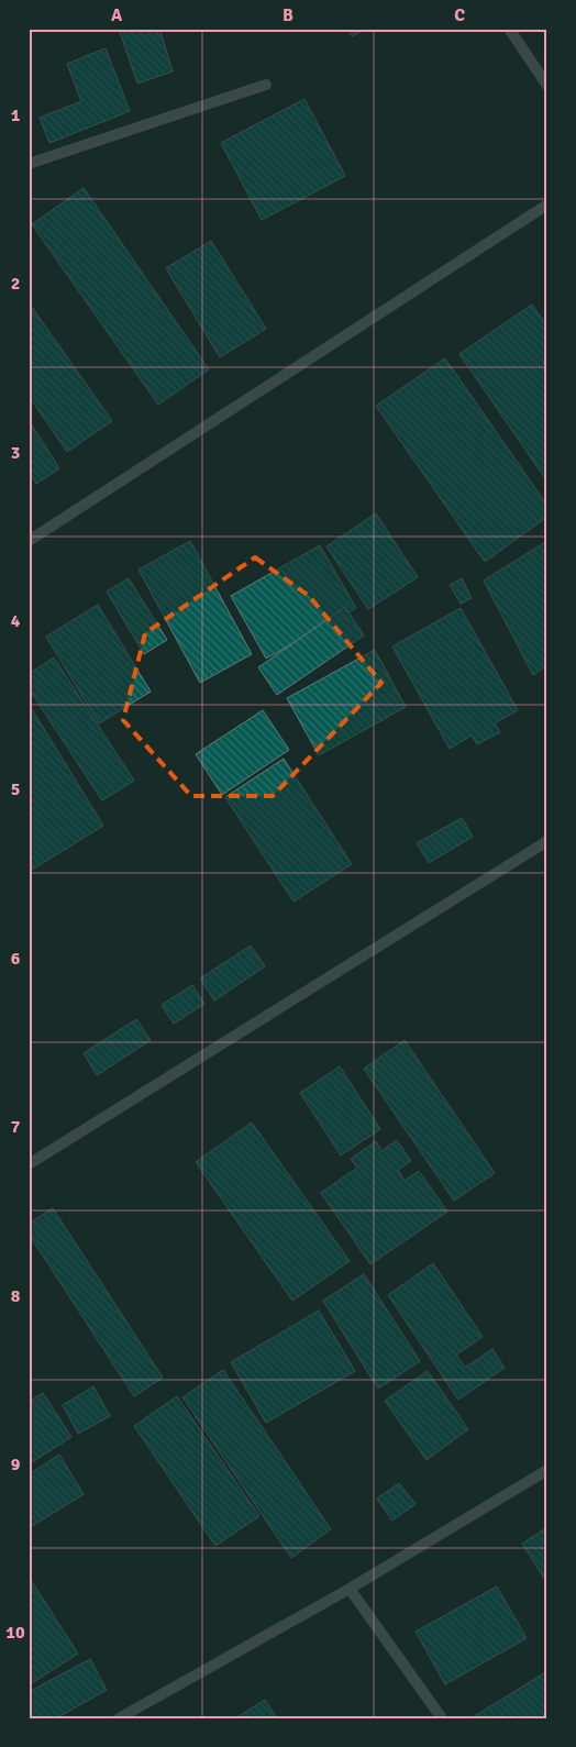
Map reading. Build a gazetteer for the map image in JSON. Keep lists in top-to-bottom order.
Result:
{
  "grid": {
    "columns": ["A", "B", "C"],
    "rows": [
      "1",
      "2",
      "3",
      "4",
      "5",
      "6",
      "7",
      "8",
      "9",
      "10"
    ]
  }
}
